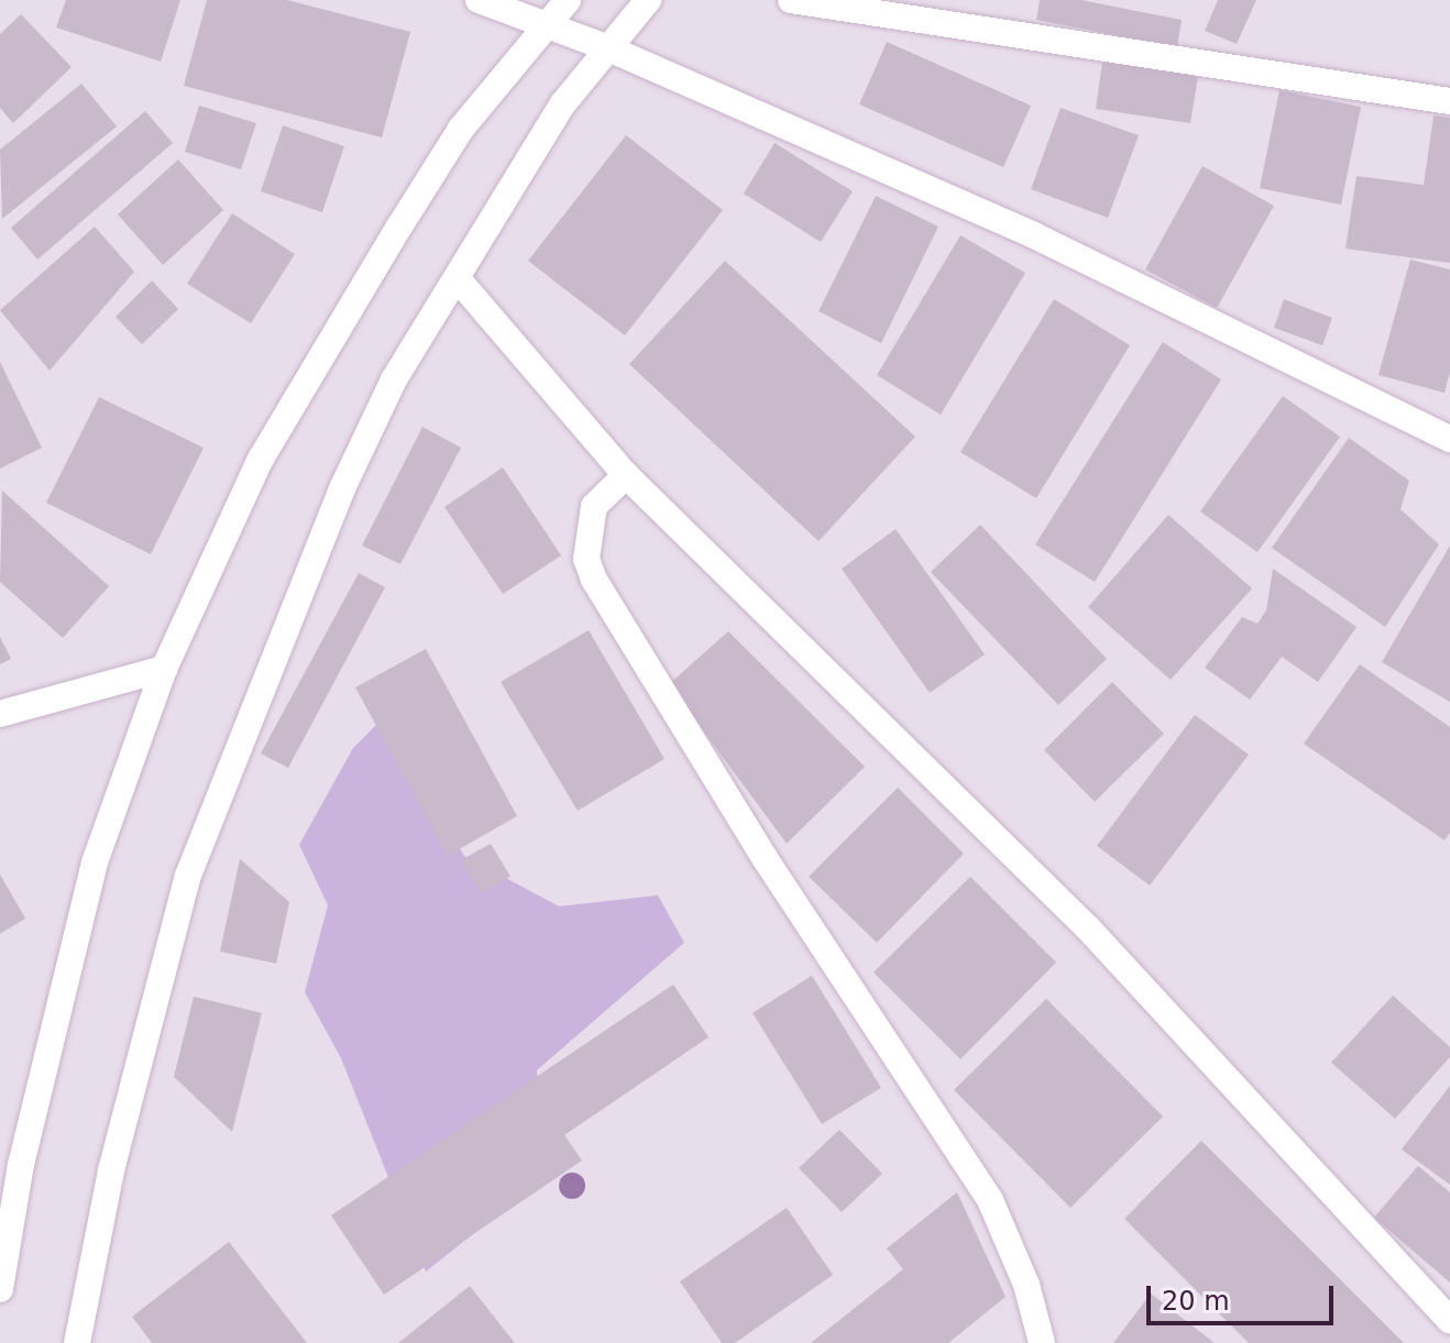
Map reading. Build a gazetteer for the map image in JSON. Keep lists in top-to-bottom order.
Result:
{
  "scale_bar": "20 m"
}
